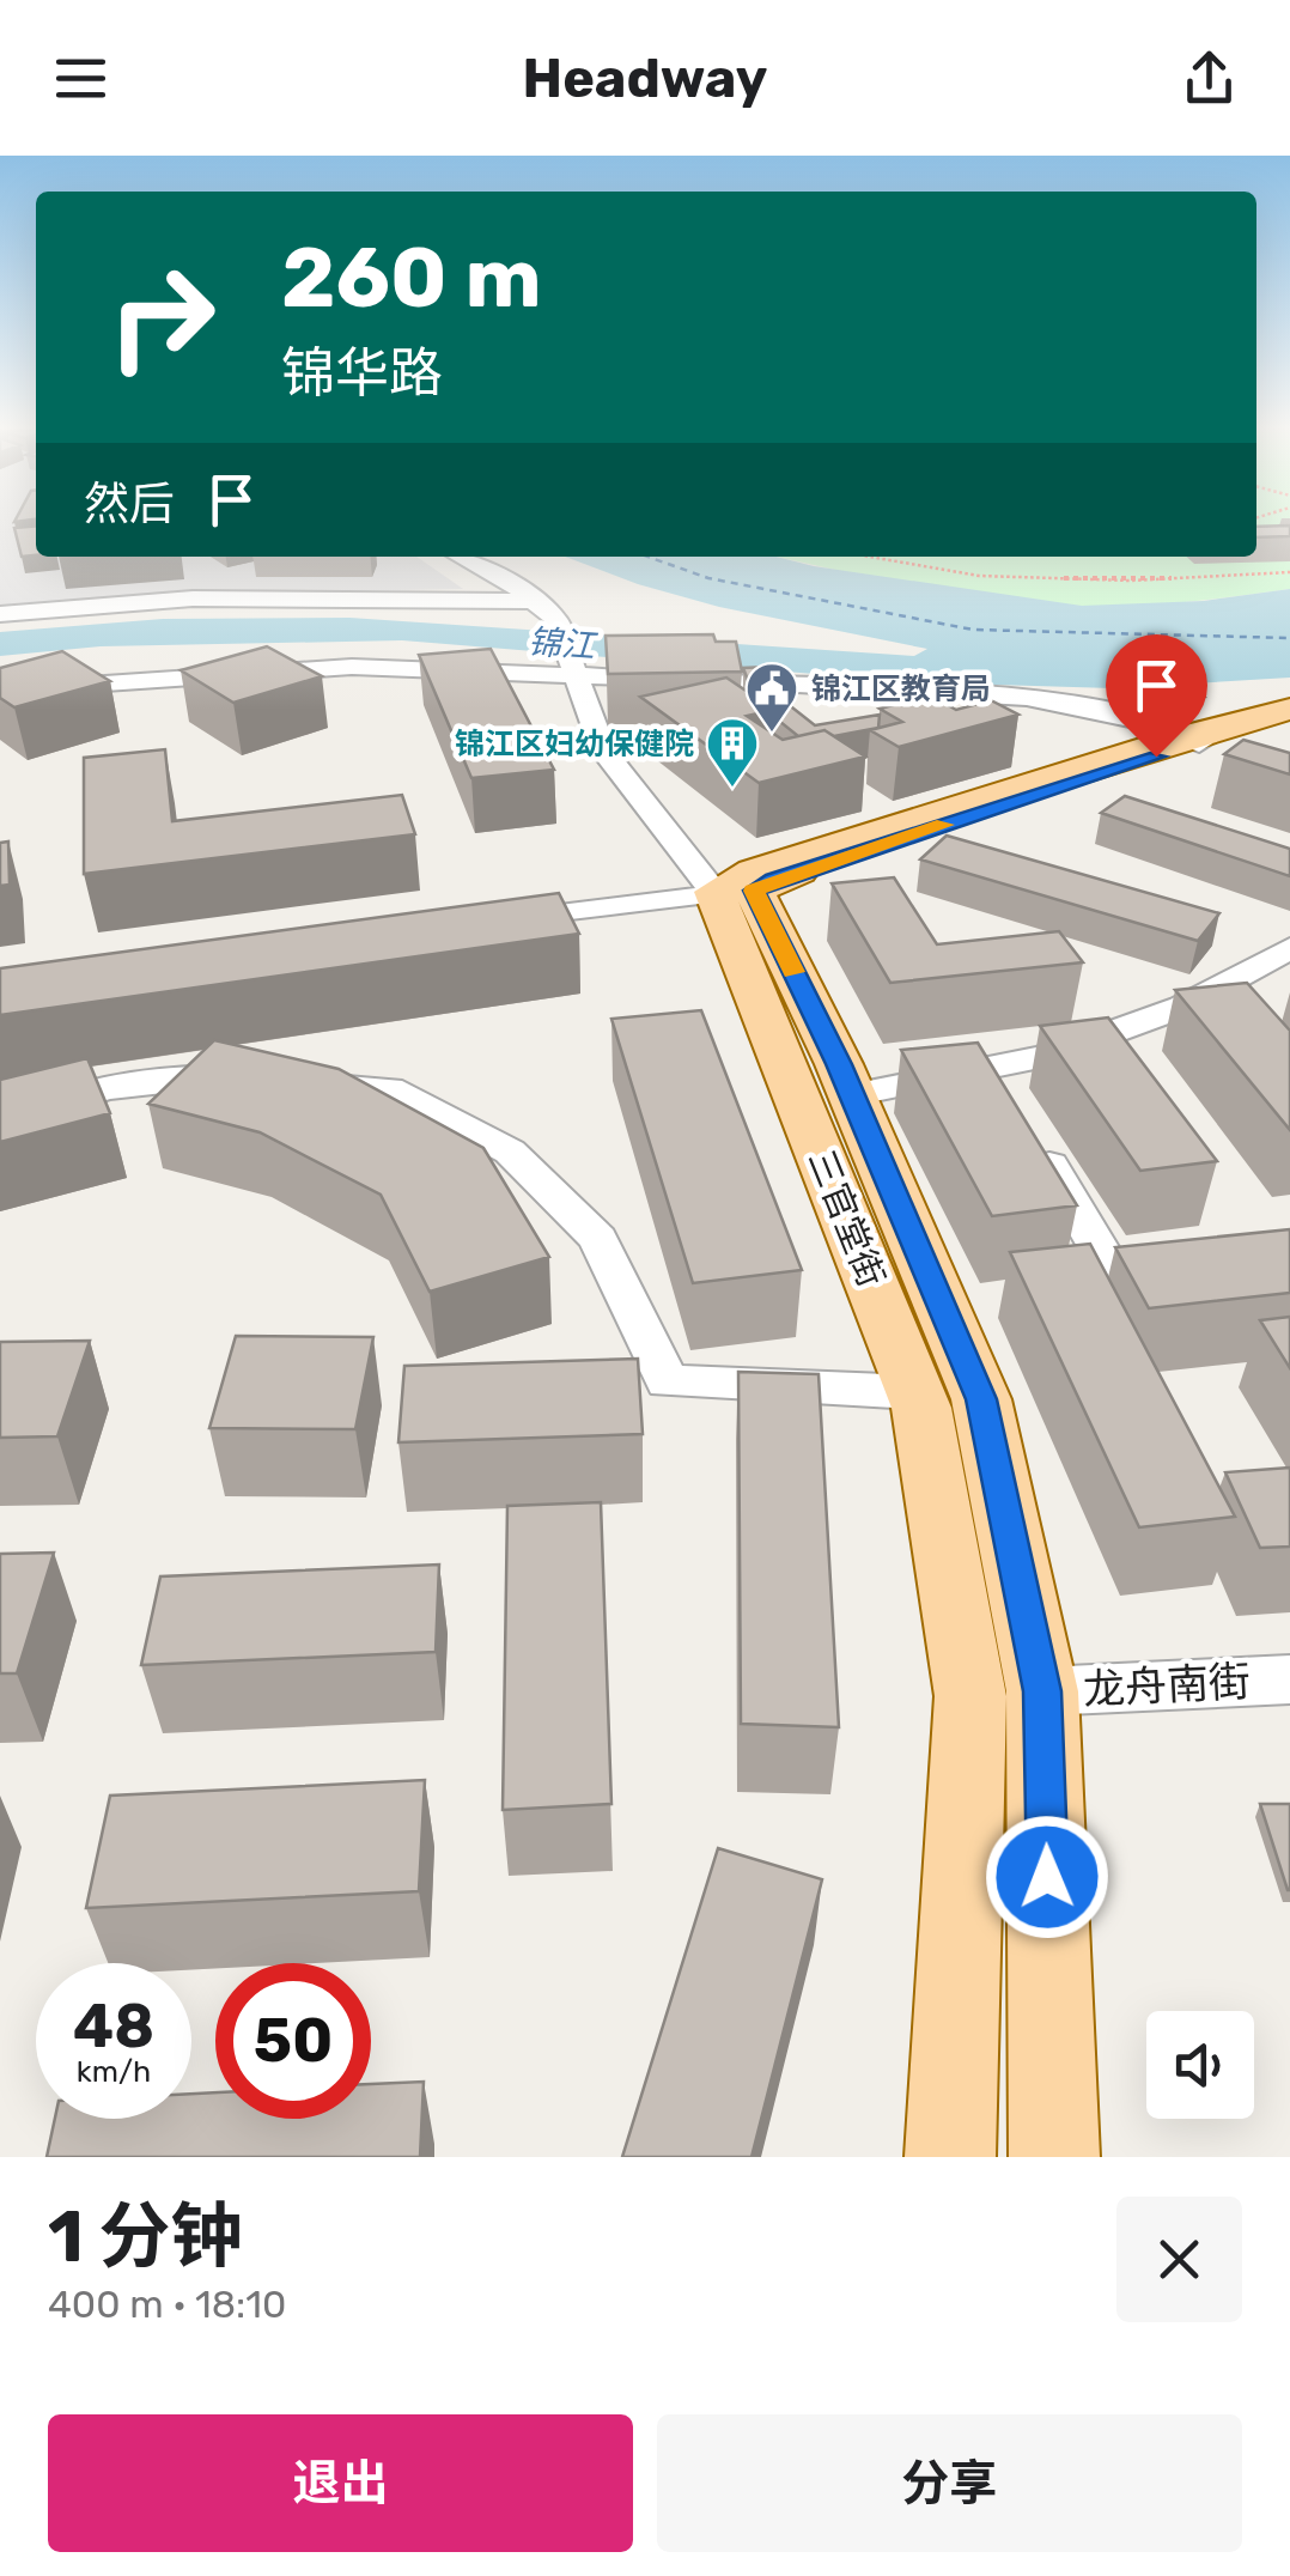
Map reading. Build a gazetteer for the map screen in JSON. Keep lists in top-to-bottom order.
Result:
{
  "streets": {
    "main road": ["三官堂街"],
    "street": ["龙舟南街"]
  },
  "crossings": [
    ["三官堂街", "龙舟南街"]
  ],
  "water": ["锦江"],
  "places": {
    "public building": ["锦江区教育局"],
    "building": ["锦江区妇幼保健院"]
  },
  "page": {
    "header": "Headway",
    "turn": ["260 m", "锦华路"],
    "then": "然后",
    "speed": "48 km/h",
    "limit": "50",
    "heading": ["1 分钟", "400 m · 18:10"],
    "buttons": ["退出", "分享"]
  }
}
